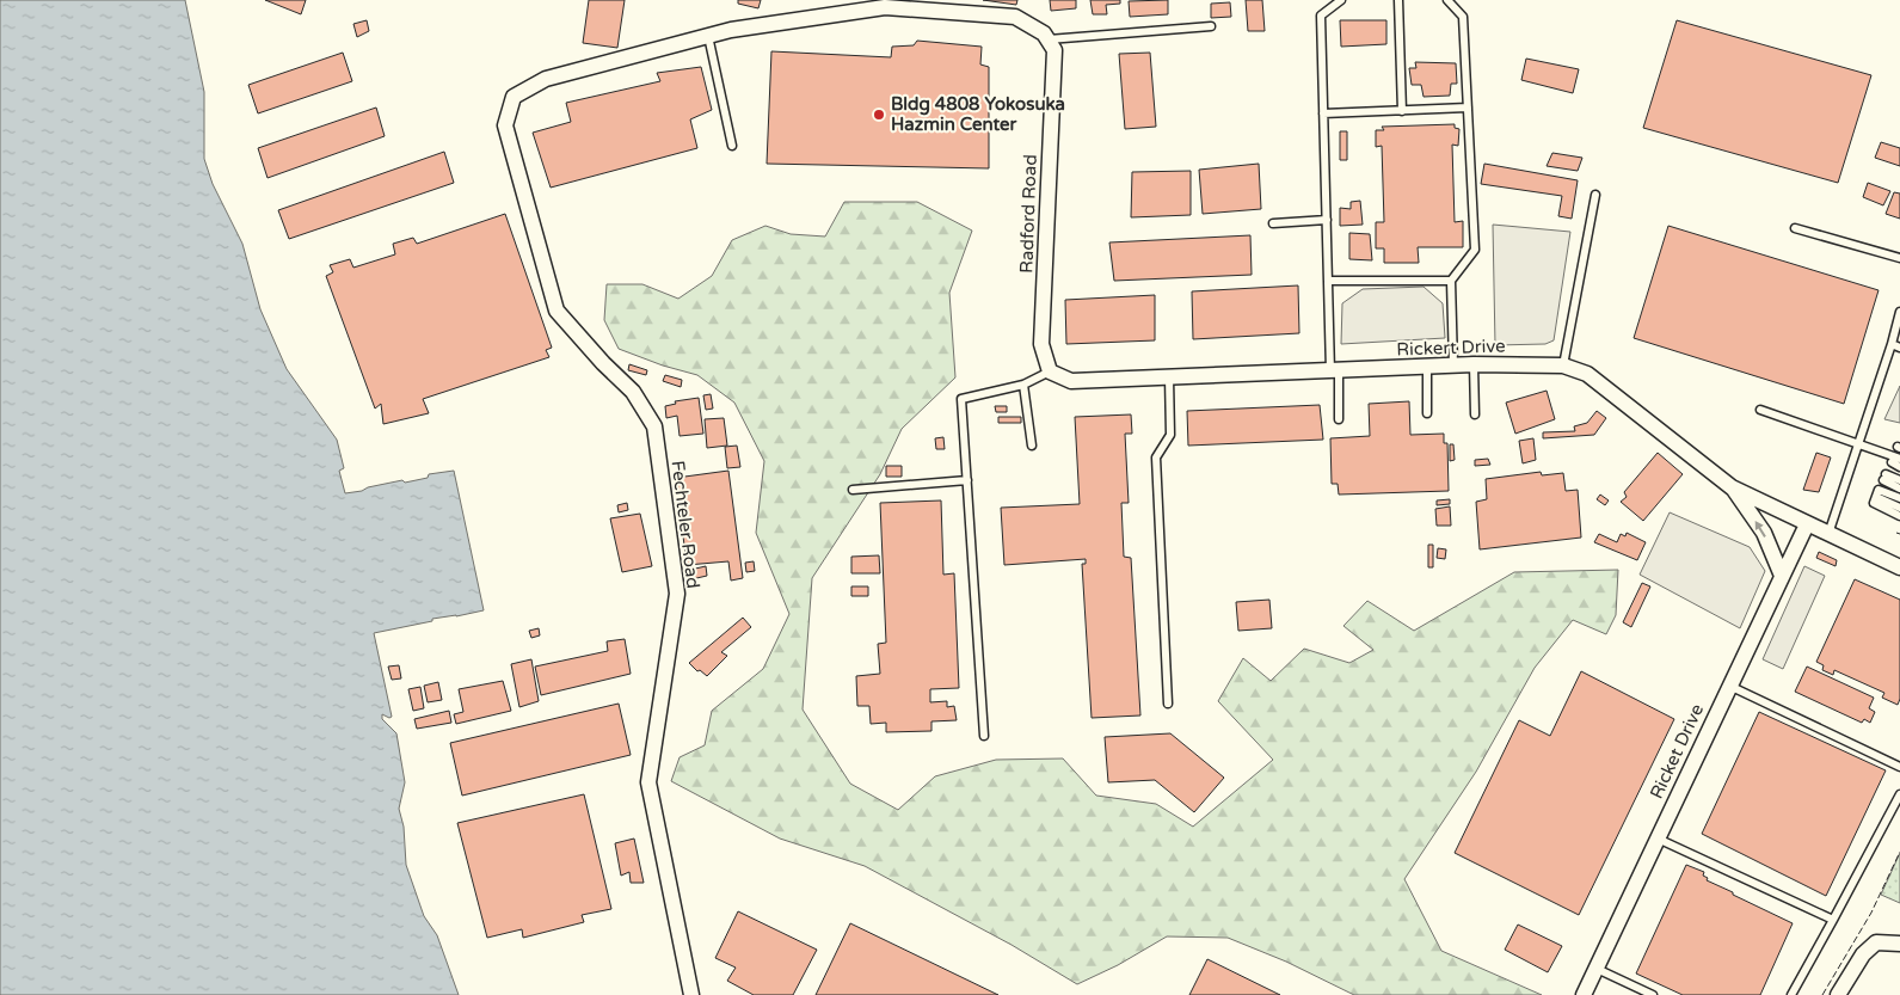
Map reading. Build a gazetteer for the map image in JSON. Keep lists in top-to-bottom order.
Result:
{
  "streets": {
    "street": [
      "Radford Road",
      "Rickert Drive",
      "Fechteler Road",
      "Ricket Drive"
    ]
  },
  "crossings": [
    ["Radford Road", "Rickert Drive"],
    ["Rickert Drive", "Ricket Drive"]
  ],
  "places": ["Bldg 4808 Yokosuka Hazmin Center"]
}
